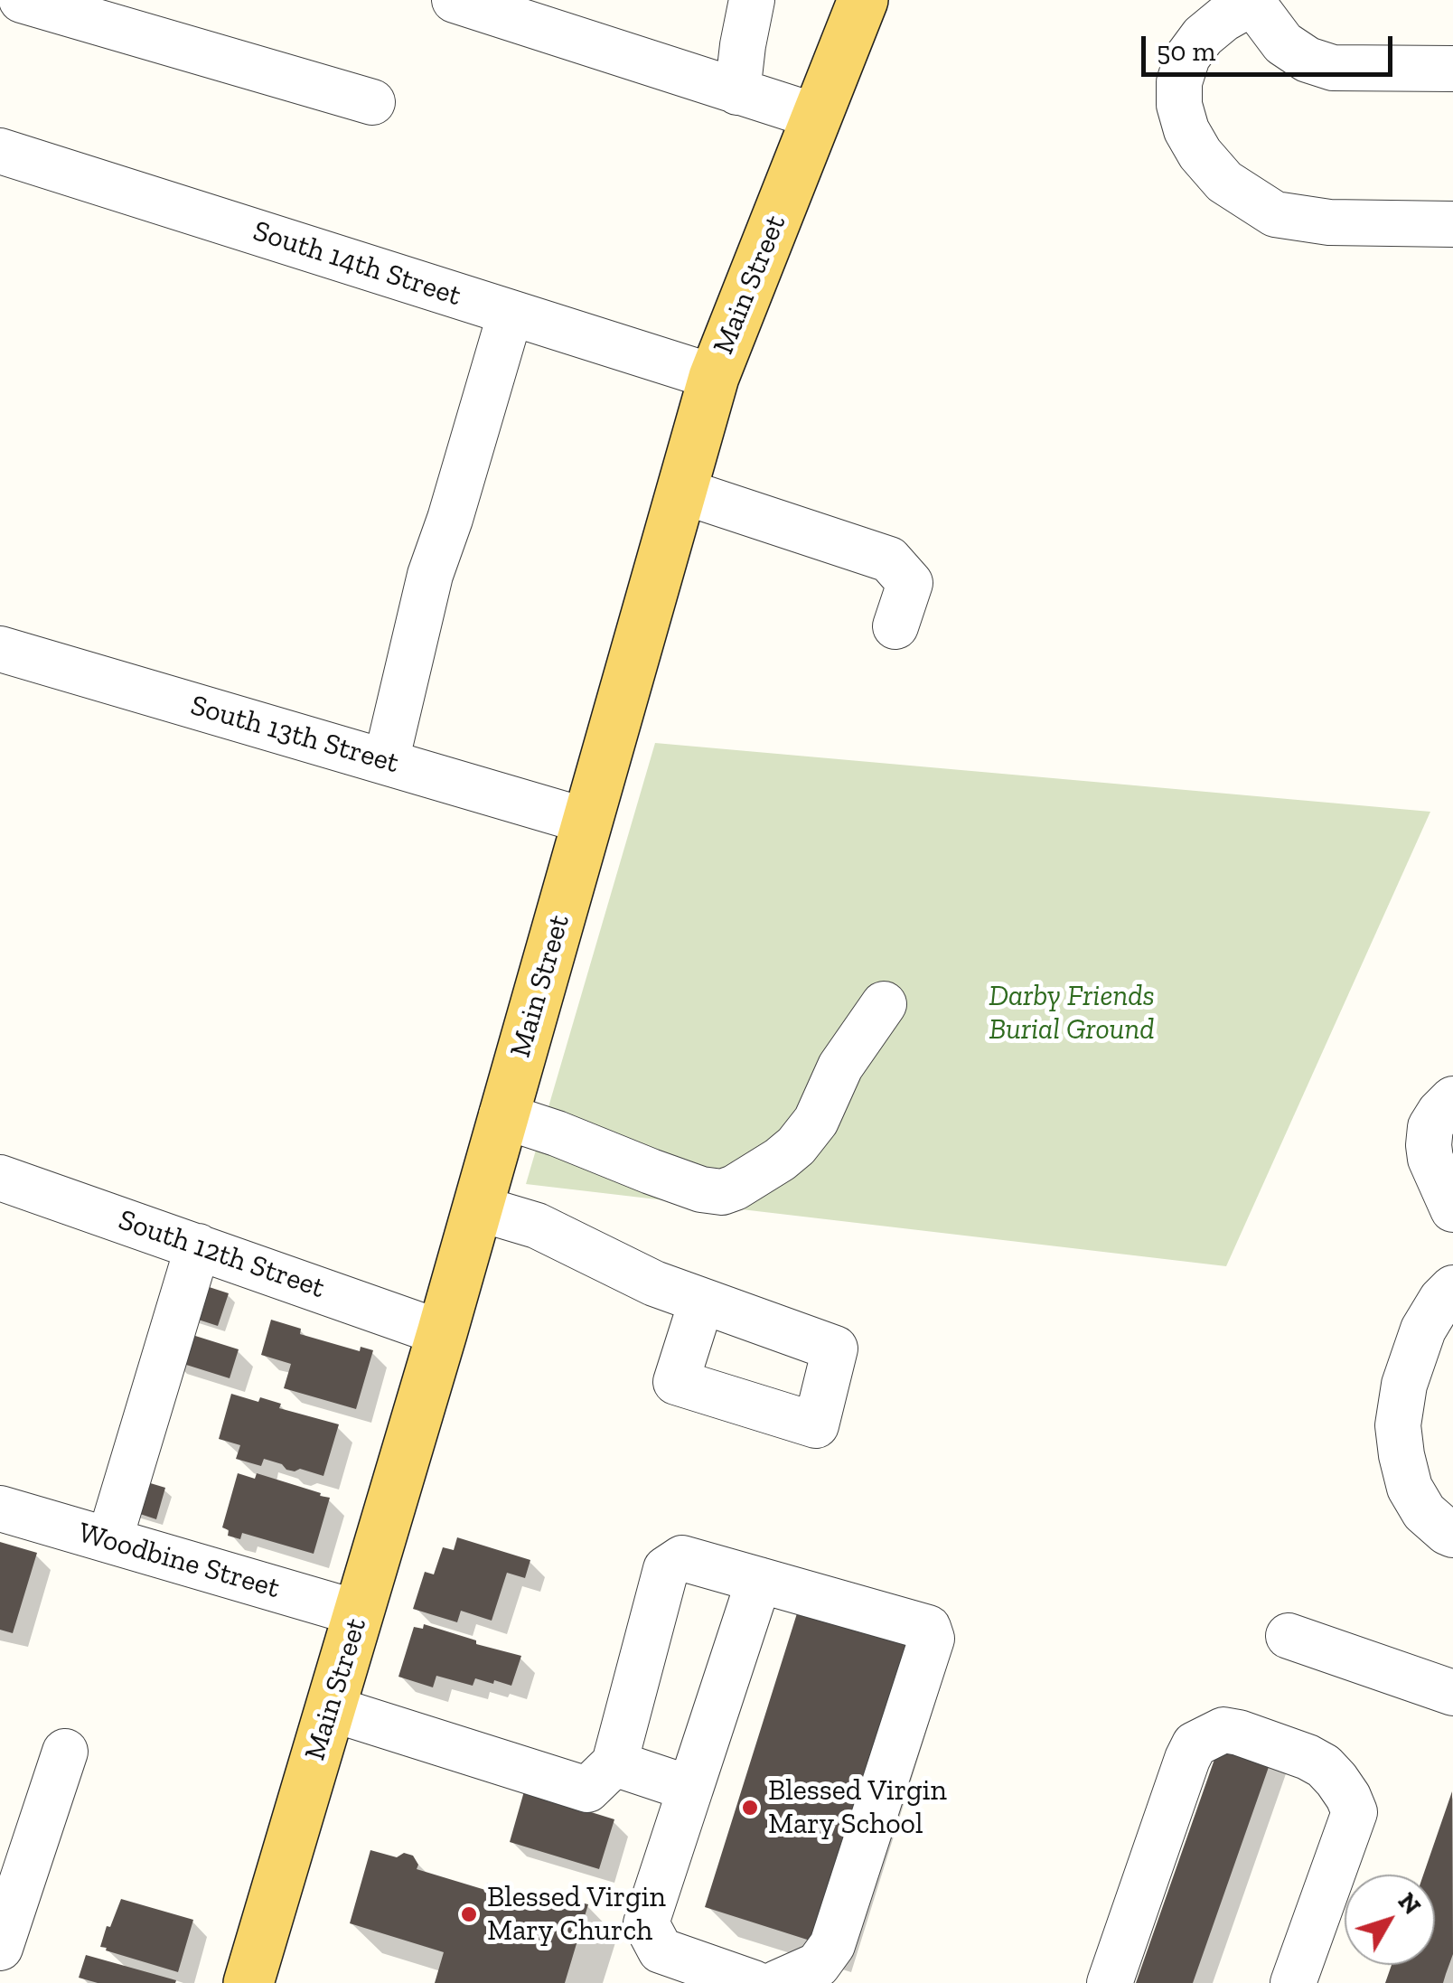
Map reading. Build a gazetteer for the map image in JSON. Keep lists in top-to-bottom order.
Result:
{
  "streets": {
    "main road": ["Main Street"],
    "street": [
      "South 14th Street",
      "South 13th Street",
      "South 12th Street",
      "Woodbine Street"
    ]
  },
  "crossings": [
    ["South 14th Street", "Main Street"],
    ["Main Street", "South 13th Street"],
    ["Main Street", "South 12th Street"],
    ["Main Street", "Woodbine Street"]
  ],
  "parks": ["Darby Friends Burial Ground"],
  "places": ["Blessed Virgin Mary School", "Blessed Virgin Mary Church"],
  "scale_bar": "50 m",
  "north": "top right"
}
